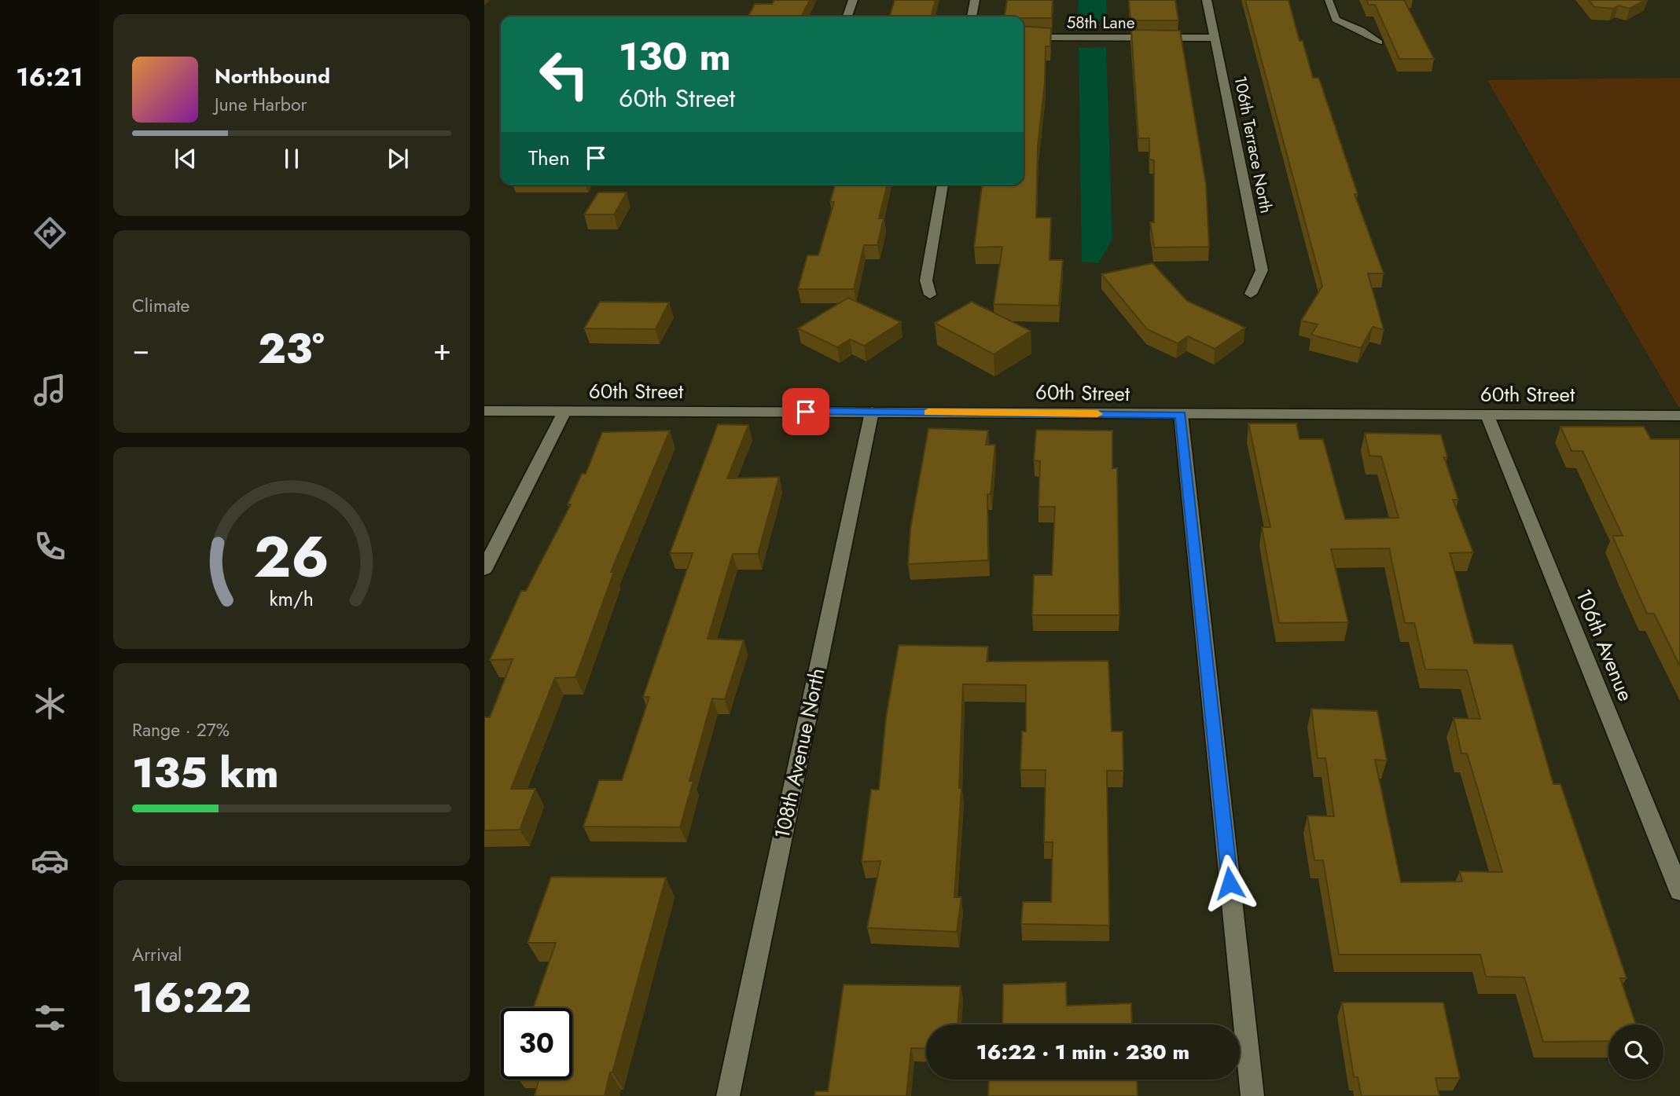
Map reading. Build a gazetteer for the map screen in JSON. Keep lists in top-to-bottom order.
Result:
{
  "streets": {
    "street": [
      "58th Lane",
      "106th Terrace North",
      "60th Street",
      "106th Avenue",
      "108th Avenue North"
    ]
  },
  "crossings": [
    ["58th Lane", "106th Terrace North"],
    ["60th Street", "106th Avenue"],
    ["60th Street", "108th Avenue North"]
  ],
  "page": {
    "tabs": "16:21",
    "turn": ["130 m", "60th Street"],
    "song": ["Northbound", "June Harbor"],
    "then": "Then",
    "tile": [
      "Climate",
      ["Range · 27%", "135 km"],
      ["Arrival", "16:22"]
    ],
    "heat": ["−", "23°", "+"],
    "limit": "30",
    "trip": "16:22 · 1 min · 230 m",
    "gauge": ["26", "km/h"]
  }
}
